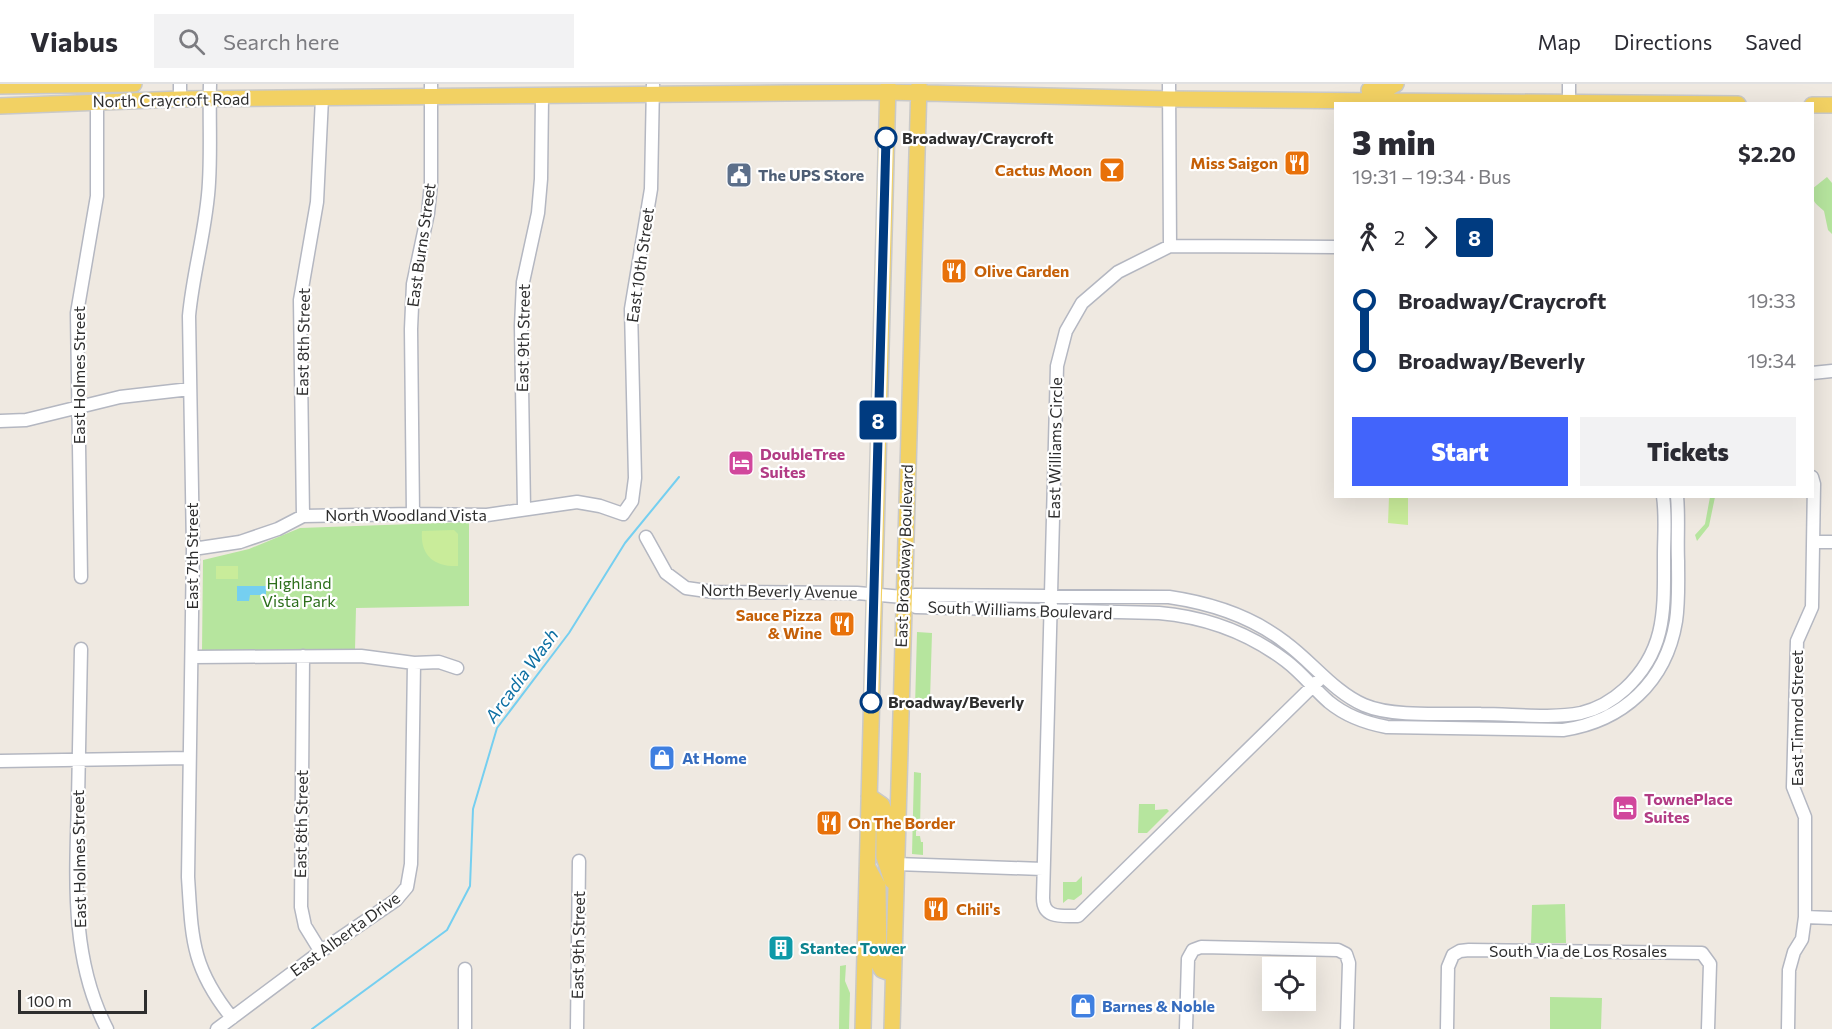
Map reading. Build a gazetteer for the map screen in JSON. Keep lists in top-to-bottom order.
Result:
{
  "streets": {
    "main road": ["North Craycroft Road", "East Broadway Boulevard"],
    "street": [
      "East Burns Street",
      "East 10th Street",
      "East 9th Street",
      "East 8th Street",
      "East Holmes Street",
      "East Williams Circle",
      "North Woodland Vista",
      "East 7th Street",
      "North Beverly Avenue",
      "South Williams Boulevard",
      "East Timrod Street",
      "East Alberta Drive",
      "South Via de Los Rosales"
    ]
  },
  "crossings": [
    ["North Craycroft Road", "East Burns Street"],
    ["North Craycroft Road", "East 10th Street"],
    ["North Craycroft Road", "East 9th Street"],
    ["North Craycroft Road", "East 8th Street"],
    ["North Craycroft Road", "East Holmes Street"],
    ["North Craycroft Road", "East 7th Street"],
    ["North Craycroft Road", "East Broadway Boulevard"],
    ["East Burns Street", "North Woodland Vista"],
    ["East 10th Street", "North Woodland Vista"],
    ["East 9th Street", "North Woodland Vista"],
    ["East 8th Street", "North Woodland Vista"],
    ["East 8th Street", "East Alberta Drive"],
    ["East Williams Circle", "South Williams Boulevard"],
    ["North Woodland Vista", "East 7th Street"],
    ["East 7th Street", "East Alberta Drive"],
    ["East Broadway Boulevard", "North Beverly Avenue"],
    ["East Broadway Boulevard", "South Williams Boulevard"],
    ["North Beverly Avenue", "South Williams Boulevard"]
  ],
  "water": ["Arcadia Wash"],
  "parks": ["Highland Vista Park"],
  "places": {
    "other": ["Broadway/Craycroft", "Broadway/Beverly"],
    "restaurant": [
      "Miss Saigon",
      "Olive Garden",
      "Sauce Pizza & Wine",
      "On The Border",
      "Chili's"
    ],
    "bar": ["Cactus Moon"],
    "public building": ["The UPS Store"],
    "hotel": ["DoubleTree Suites", "TownePlace Suites"],
    "shop": ["At Home", "Barnes & Noble"],
    "building": ["Stantec Tower"]
  },
  "lines": ["bus line 8"],
  "scale_bar": "100 m",
  "page": {
    "header": "Viabus",
    "search": "Search here",
    "nav": ["Map", "Directions", "Saved"],
    "on_map": "8",
    "heading": ["3 min", "19:31 – 19:34 · Bus", "$2.20"],
    "legs": ["2", "8"],
    "list": [
      {
        "name": "Broadway/Craycroft",
        "value": "19:33"
      },
      {
        "name": "Broadway/Beverly",
        "value": "19:34"
      }
    ],
    "buttons": ["Start", "Tickets"],
    "scale": "100 m"
  }
}
